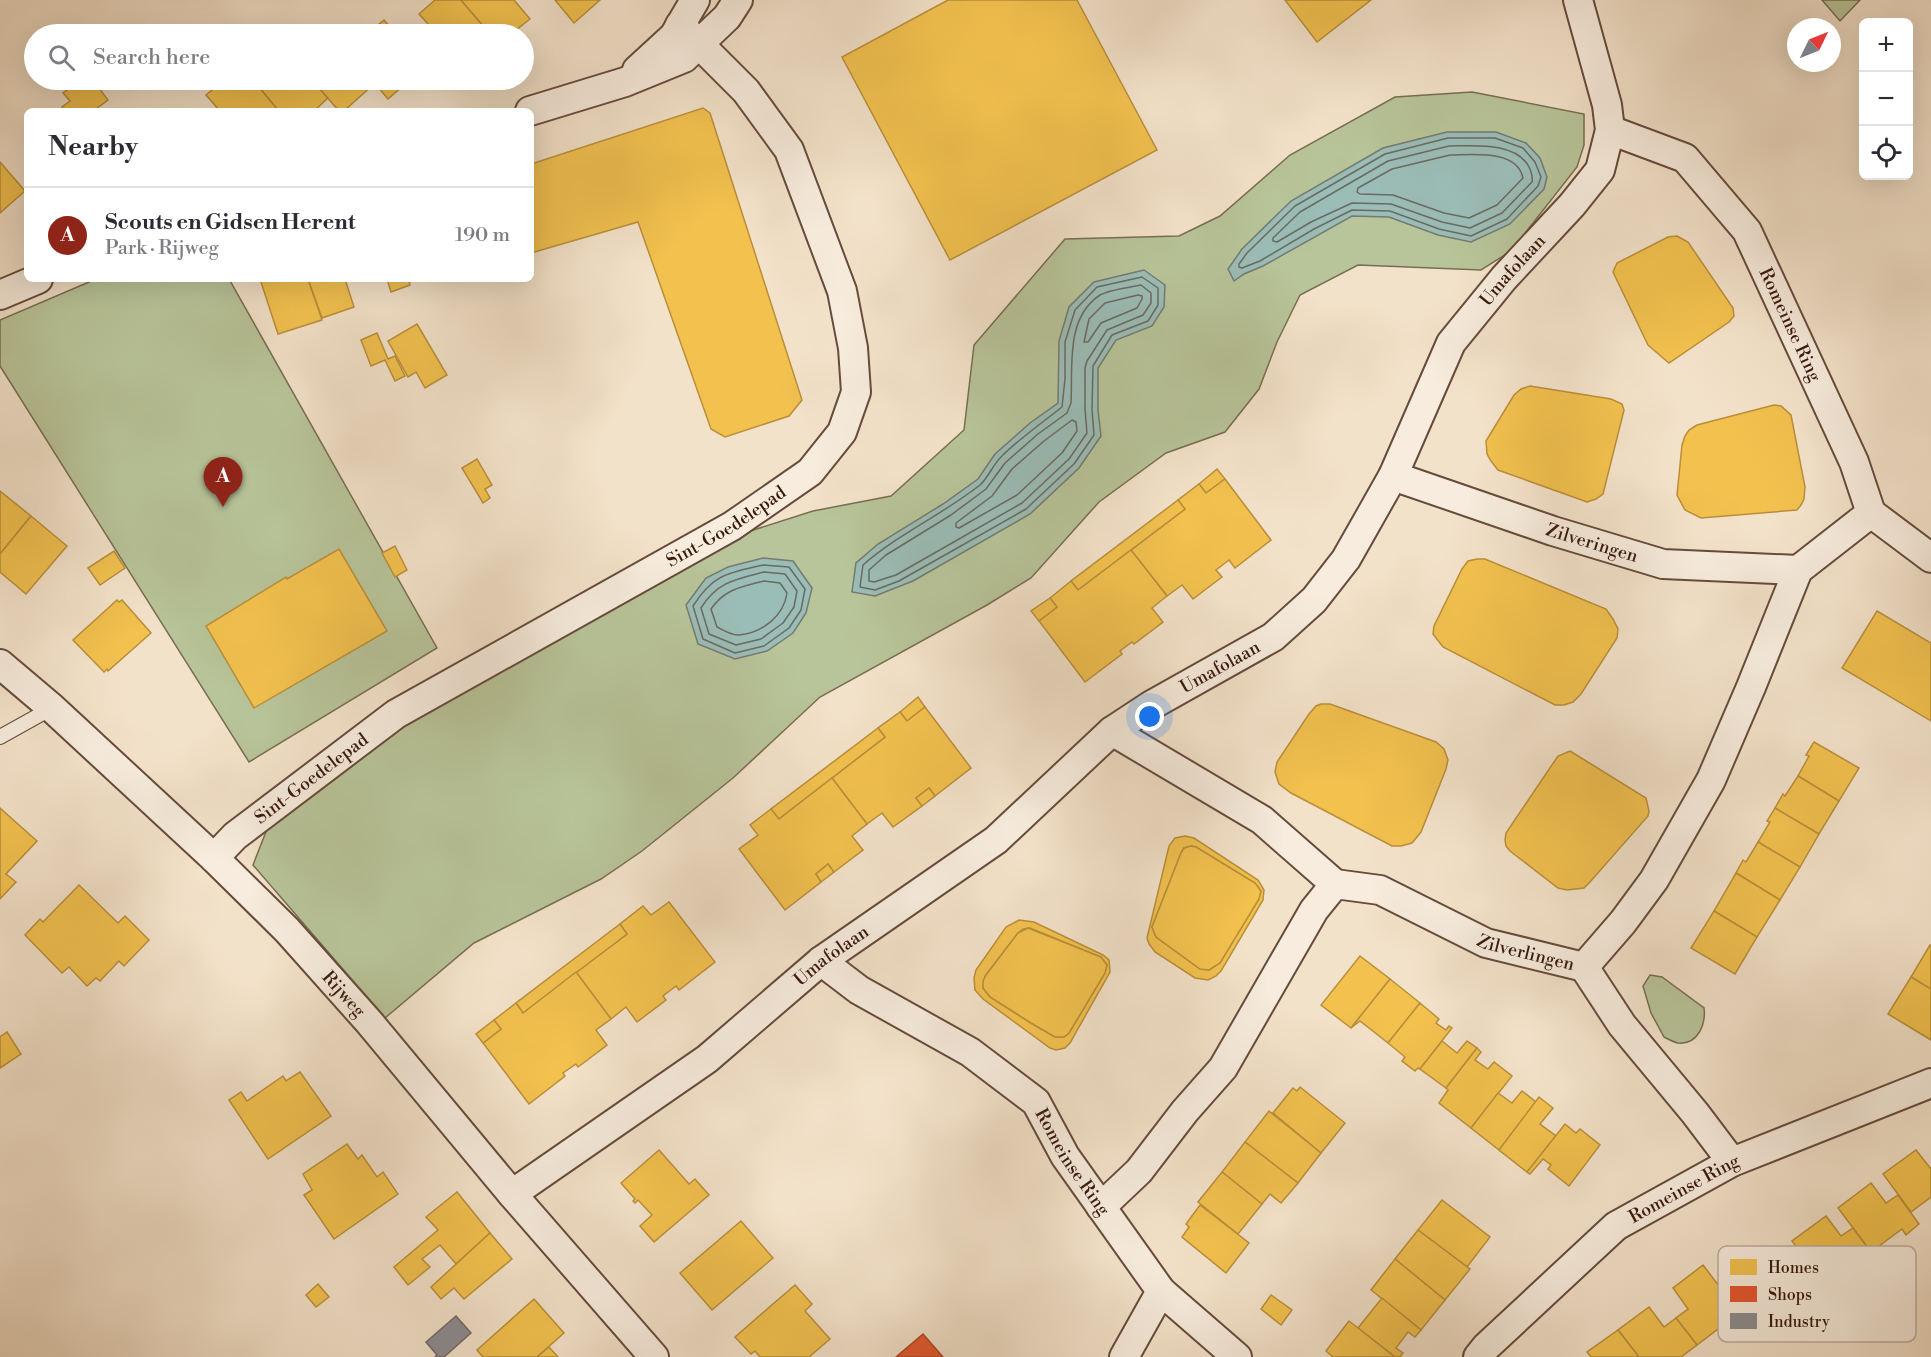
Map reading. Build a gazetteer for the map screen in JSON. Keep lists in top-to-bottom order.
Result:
{
  "streets": {
    "street": [
      "Umafolaan",
      "Romeinse Ring",
      "Sint-Goedelepad",
      "Zilveringen",
      "Zilverlingen",
      "Rijweg"
    ]
  },
  "crossings": [
    ["Umafolaan", "Romeinse Ring"],
    ["Umafolaan", "Zilveringen"],
    ["Umafolaan", "Rijweg"],
    ["Romeinse Ring", "Zilverlingen"],
    ["Sint-Goedelepad", "Rijweg"],
    ["Zilveringen", "Zilverlingen"]
  ],
  "legend": ["Homes", "Shops", "Industry"],
  "north": "top right",
  "page": {
    "map_buttons": ["+", "−"],
    "search": "Search here",
    "heading": "Nearby",
    "list": [
      {
        "mark": "A",
        "name": "Scouts en Gidsen Herent",
        "note": "Park · Rijweg",
        "value": "190 m"
      }
    ],
    "pins": "A"
  }
}
